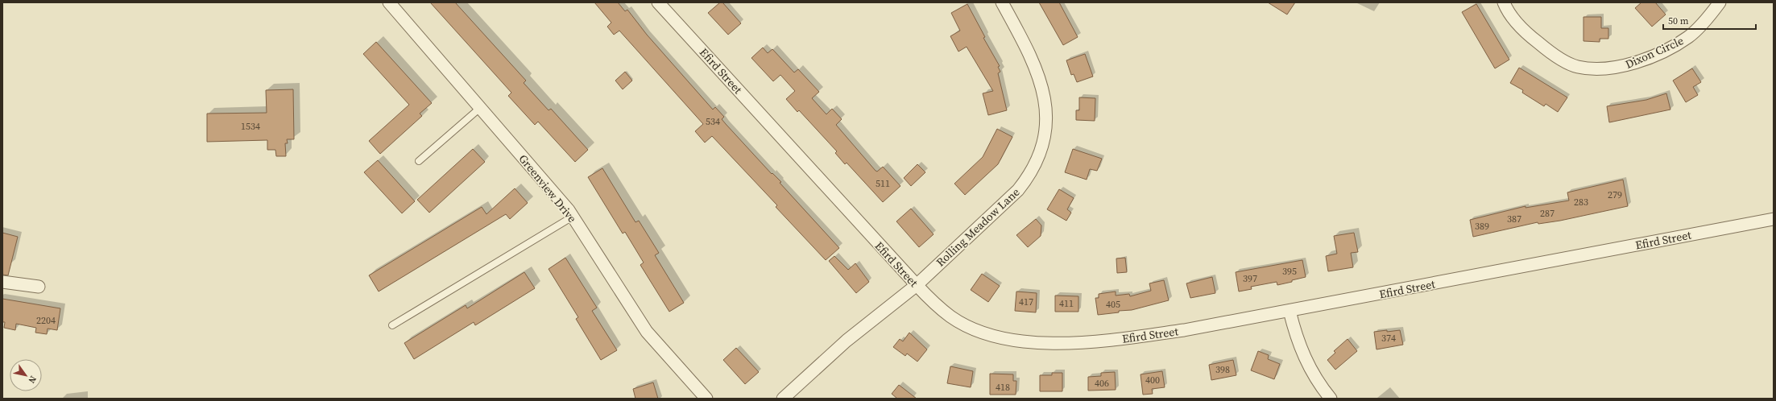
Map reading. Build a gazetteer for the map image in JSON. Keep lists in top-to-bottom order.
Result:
{
  "streets": {
    "street": [
      "Dixon Circle",
      "Efird Street",
      "Greenview Drive",
      "Rolling Meadow Lane"
    ]
  },
  "crossings": [
    ["Efird Street", "Rolling Meadow Lane"]
  ],
  "house_numbers": [
    "534",
    "1534",
    "511",
    "279",
    "283",
    "287",
    "387",
    "389",
    "395",
    "397",
    "417",
    "411",
    "405",
    "2204",
    "374",
    "398",
    "400",
    "406",
    "418"
  ],
  "scale_bar": "50 m",
  "north": "bottom right"
}
